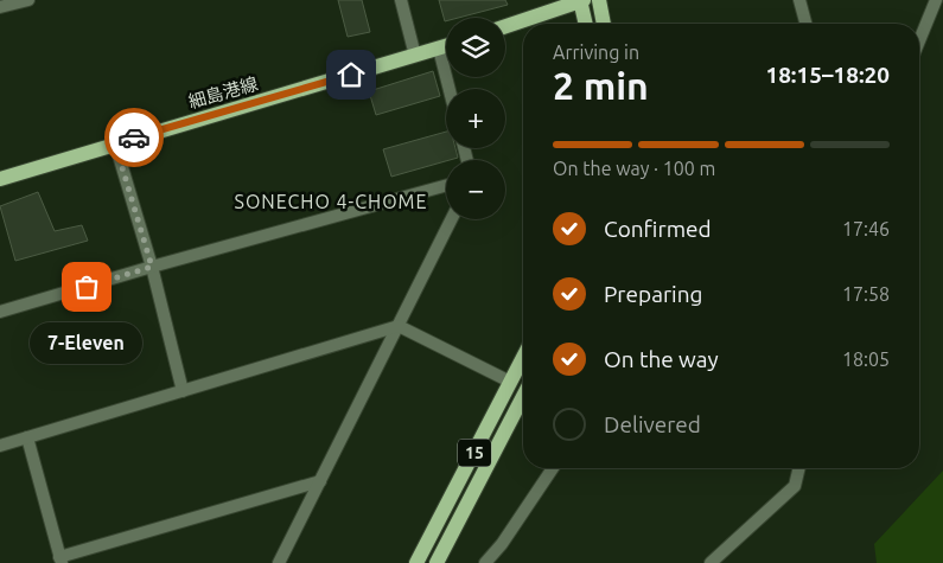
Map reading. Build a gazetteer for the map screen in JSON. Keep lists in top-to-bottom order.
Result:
{
  "streets": {
    "main road": ["細島港線", "15"]
  },
  "districts": ["SONECHO 4-CHOME"],
  "places": ["7-Eleven"],
  "page": {
    "map_buttons": ["+", "−"],
    "heading": ["2 min", "Arriving in", "18:15–18:20"],
    "bar": "On the way · 100 m",
    "list": [
      ["Confirmed", "17:46"],
      ["Preparing", "17:58"],
      ["On the way", "18:05"],
      "Delivered"
    ],
    "bubble": "7-Eleven"
  }
}
